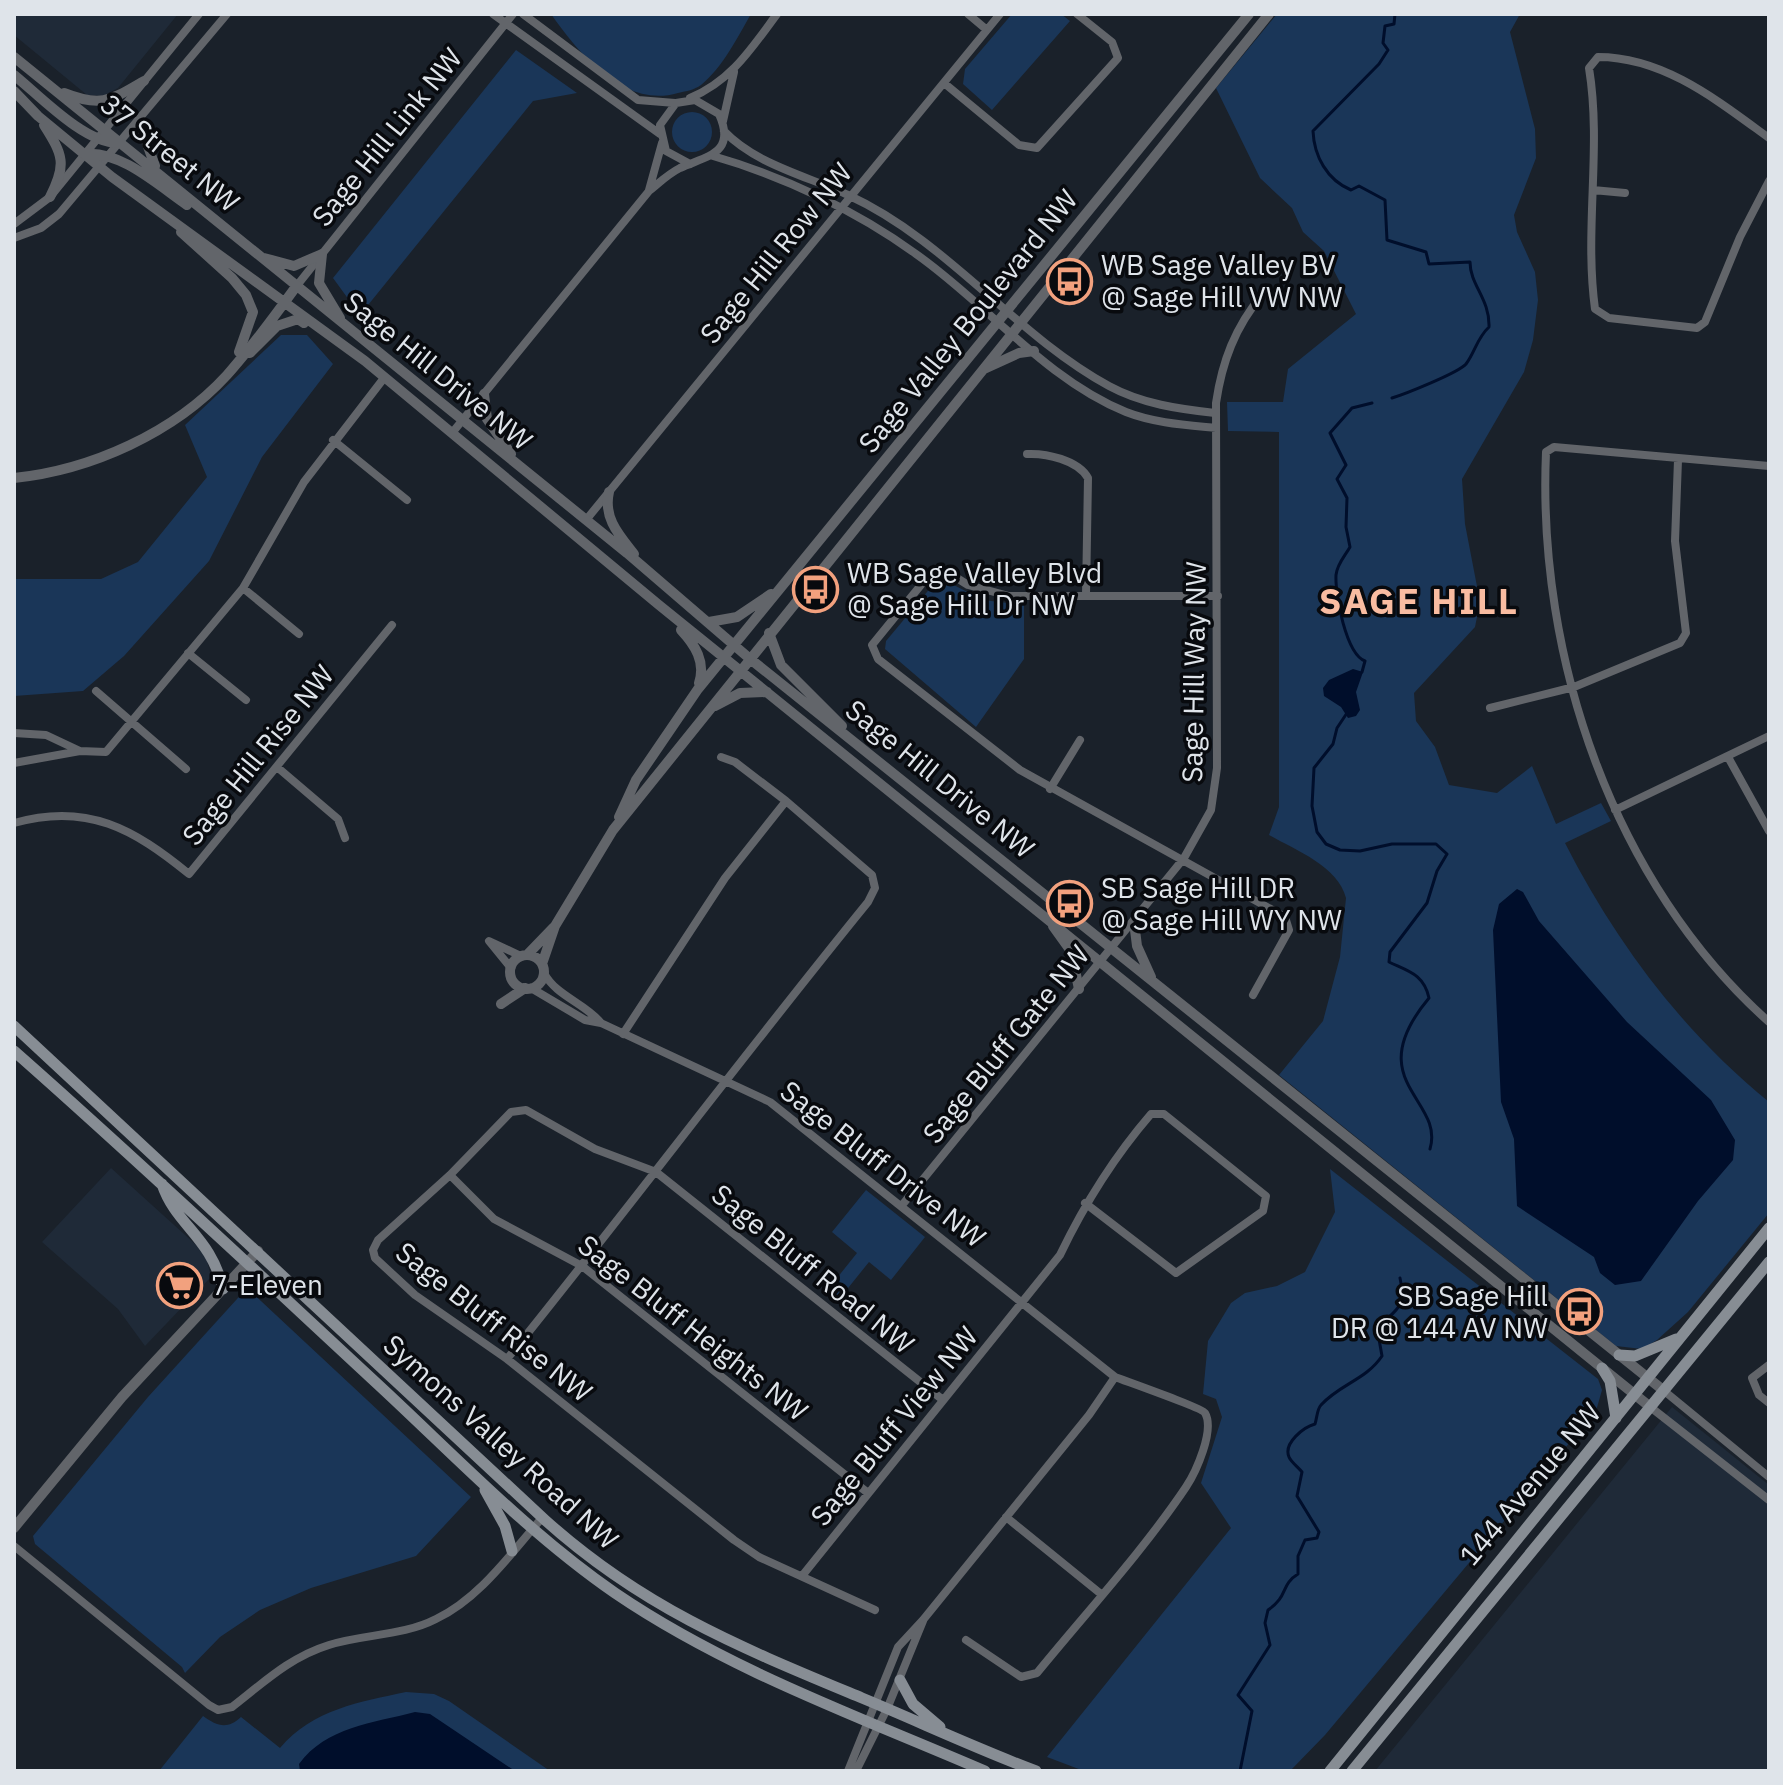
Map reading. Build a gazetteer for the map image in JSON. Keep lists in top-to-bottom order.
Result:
{
  "streets": {
    "main road": ["Symons Valley Road NW", "144 Avenue NW"],
    "street": [
      "Sage Hill Link NW",
      "37 Street NW",
      "Sage Hill Row NW",
      "Sage Valley Boulevard NW",
      "Sage Hill Drive NW",
      "Sage Hill Way NW",
      "Sage Hill Rise NW",
      "Sage Bluff Gate NW",
      "Sage Bluff Drive NW",
      "Sage Bluff Road NW",
      "Sage Bluff Rise NW",
      "Sage Bluff Heights NW",
      "Sage Bluff View NW"
    ]
  },
  "crossings": [
    ["Sage Hill Link NW", "37 Street NW"],
    ["Sage Hill Link NW", "Sage Hill Drive NW"],
    ["37 Street NW", "Sage Hill Drive NW"],
    ["Sage Hill Row NW", "Sage Hill Drive NW"],
    ["Sage Valley Boulevard NW", "Sage Hill Drive NW"],
    ["Sage Hill Drive NW", "Sage Hill Way NW"],
    ["Sage Hill Drive NW", "Sage Bluff Gate NW"],
    ["Sage Hill Drive NW", "144 Avenue NW"],
    ["Sage Hill Way NW", "Sage Bluff Gate NW"],
    ["Sage Bluff Gate NW", "Sage Bluff Drive NW"],
    ["Sage Bluff Drive NW", "Sage Bluff View NW"],
    ["Sage Bluff Road NW", "Sage Bluff Rise NW"],
    ["Sage Bluff Road NW", "Sage Bluff View NW"],
    ["Sage Bluff Rise NW", "Sage Bluff Heights NW"],
    ["Sage Bluff Rise NW", "Sage Bluff View NW"],
    ["Sage Bluff Heights NW", "Sage Bluff View NW"]
  ],
  "districts": ["SAGE HILL"],
  "places": {
    "bus stop": [
      "WB Sage Valley BV @ Sage Hill VW NW",
      "WB Sage Valley Blvd @ Sage Hill Dr NW",
      "SB Sage Hill DR @ Sage Hill WY NW",
      "SB Sage Hill DR @ 144 AV NW"
    ],
    "supermarket": ["7-Eleven"]
  }
}
